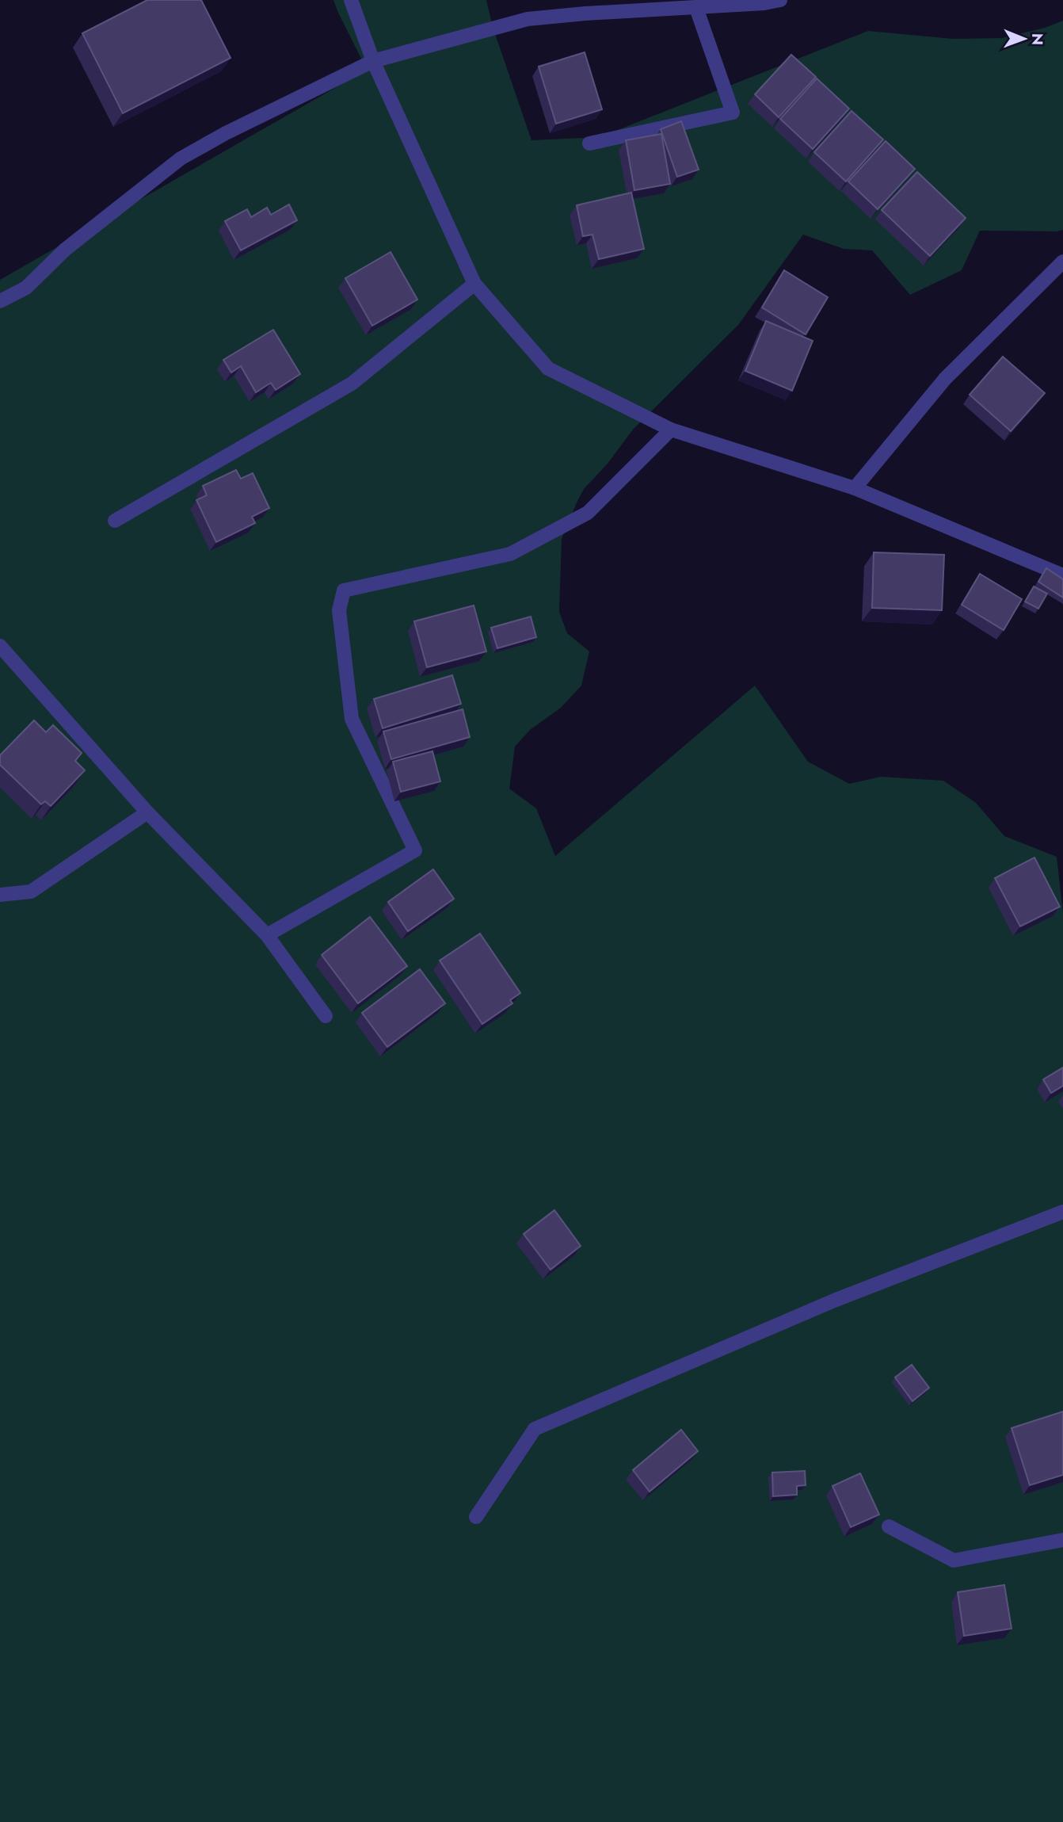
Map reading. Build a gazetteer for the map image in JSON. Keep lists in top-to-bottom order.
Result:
{
  "north": "right"
}
